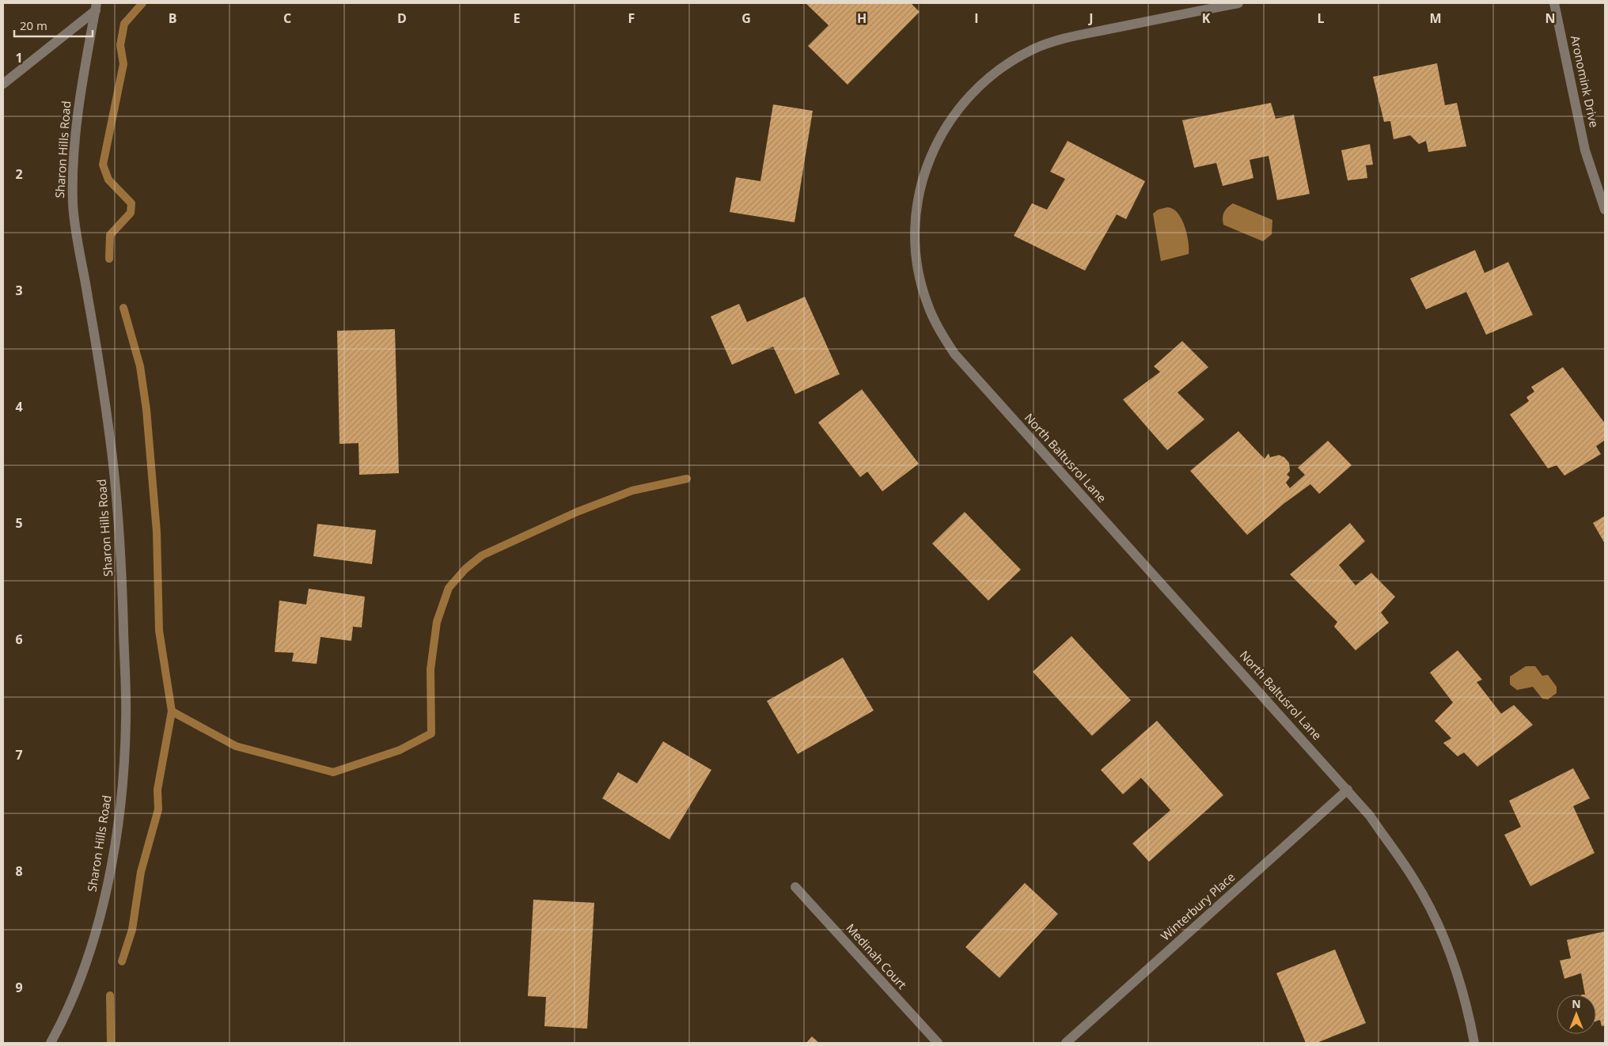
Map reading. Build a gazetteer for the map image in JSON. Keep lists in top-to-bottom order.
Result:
{
  "streets": {
    "street": [
      "Aronomink Drive",
      "Sharon Hills Road",
      "North Baltusrol Lane",
      "Winterbury Place",
      "Medinah Court"
    ]
  },
  "crossings": [
    ["North Baltusrol Lane", "Winterbury Place"]
  ],
  "scale_bar": "20 m",
  "north": "top",
  "grid": {
    "columns": [
      "B",
      "C",
      "D",
      "E",
      "F",
      "G",
      "H",
      "I",
      "J",
      "K",
      "L",
      "M",
      "N"
    ],
    "rows": [
      "1",
      "2",
      "3",
      "4",
      "5",
      "6",
      "7",
      "8",
      "9"
    ]
  }
}
